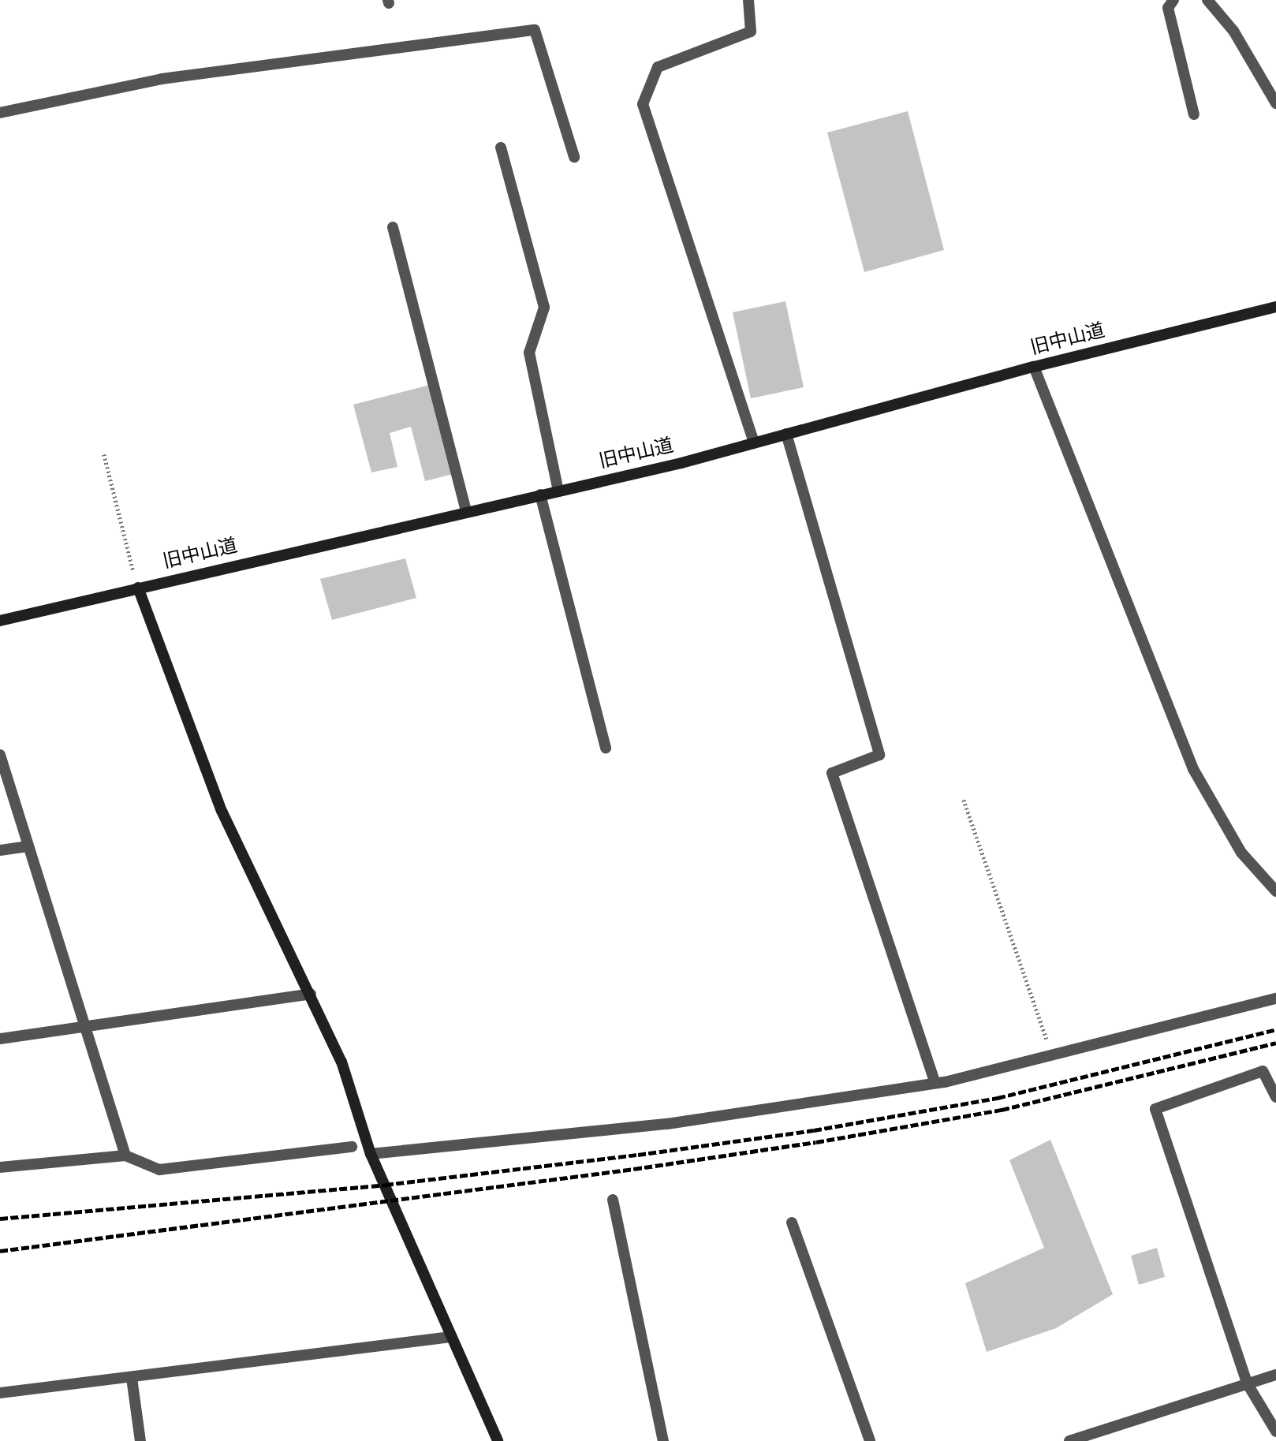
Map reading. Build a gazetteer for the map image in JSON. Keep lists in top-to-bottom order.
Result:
{
  "streets": {
    "main road": ["旧中山道"]
  }
}
